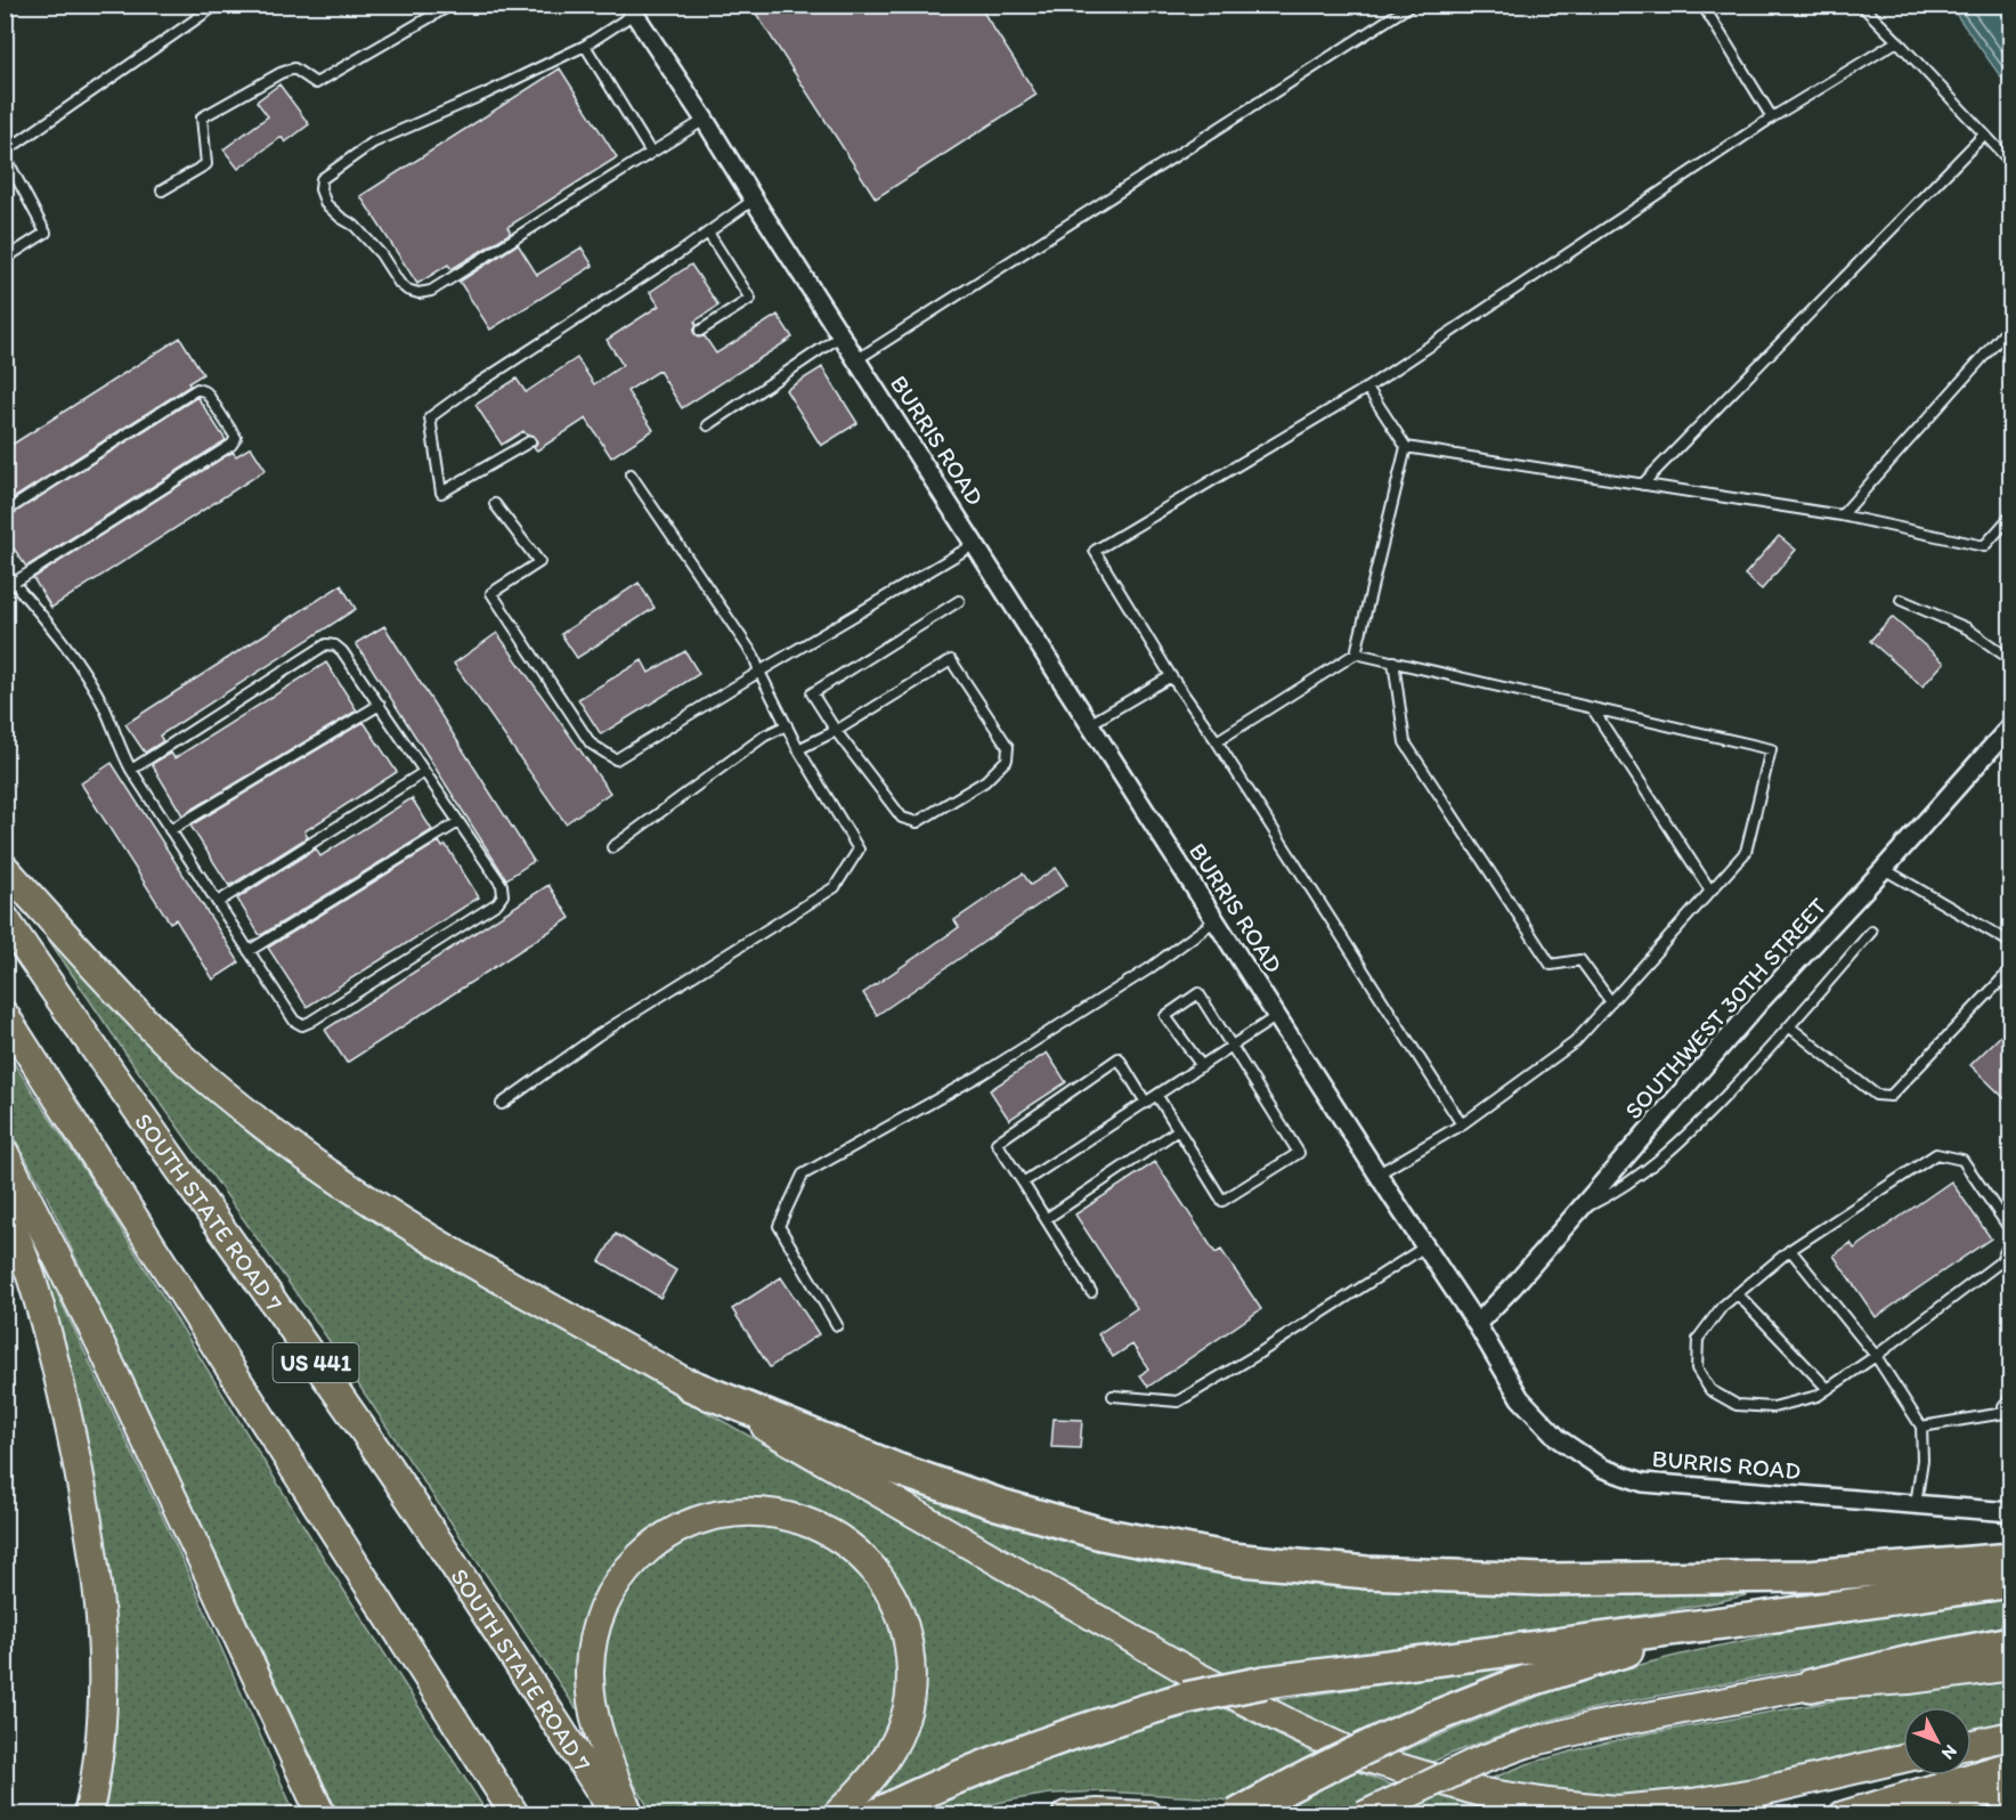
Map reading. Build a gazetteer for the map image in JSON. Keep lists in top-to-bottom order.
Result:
{
  "streets": {
    "main road": ["SOUTH STATE ROAD 7", "US 441"],
    "street": ["BURRIS ROAD", "SOUTHWEST 30TH STREET"]
  },
  "crossings": [
    ["BURRIS ROAD", "SOUTHWEST 30TH STREET"]
  ],
  "north": "bottom right"
}
